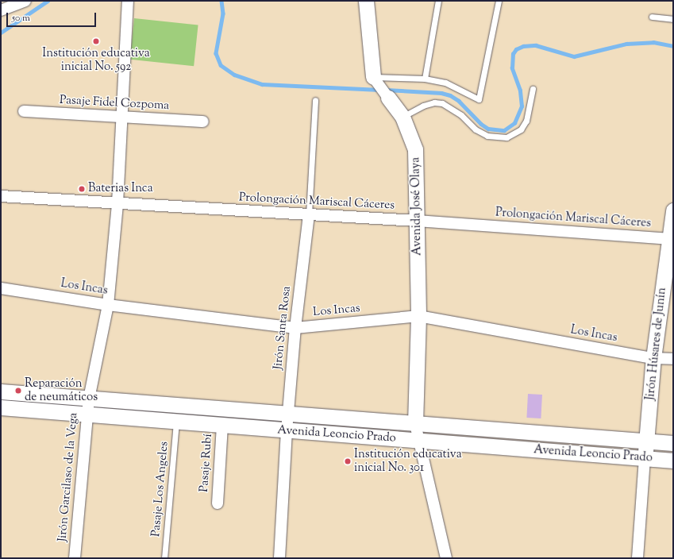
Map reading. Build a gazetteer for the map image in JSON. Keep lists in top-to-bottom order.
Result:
{
  "streets": {
    "street": [
      "Pasaje Fidel Cozpoma",
      "Prolongación Mariscal Cáceres",
      "Avenida José Olaya",
      "Los Incas",
      "Jirón Santa Rosa",
      "Jirón Húsares de Junín",
      "Avenida Leoncio Prado",
      "Pasaje Rubí",
      "Jirón Garcilaso de la Vega"
    ],
    "lane": ["Pasaje Los Angeles"]
  },
  "crossings": [
    ["Pasaje Fidel Cozpoma", "Jirón Garcilaso de la Vega"],
    ["Prolongación Mariscal Cáceres", "Avenida José Olaya"],
    ["Prolongación Mariscal Cáceres", "Jirón Santa Rosa"],
    ["Prolongación Mariscal Cáceres", "Jirón Húsares de Junín"],
    ["Prolongación Mariscal Cáceres", "Jirón Garcilaso de la Vega"],
    ["Avenida José Olaya", "Los Incas"],
    ["Avenida José Olaya", "Avenida Leoncio Prado"],
    ["Los Incas", "Jirón Santa Rosa"],
    ["Los Incas", "Jirón Húsares de Junín"],
    ["Los Incas", "Jirón Garcilaso de la Vega"],
    ["Jirón Santa Rosa", "Avenida Leoncio Prado"],
    ["Jirón Húsares de Junín", "Avenida Leoncio Prado"],
    ["Avenida Leoncio Prado", "Pasaje Rubí"],
    ["Avenida Leoncio Prado", "Jirón Garcilaso de la Vega"],
    ["Avenida Leoncio Prado", "Pasaje Los Angeles"]
  ],
  "places": [
    "Institución educativa inicial No. 592",
    "Baterias Inca",
    "Reparación de neumáticos",
    "Institución educativa inicial No. 301"
  ],
  "scale_bar": "50 m"
}
